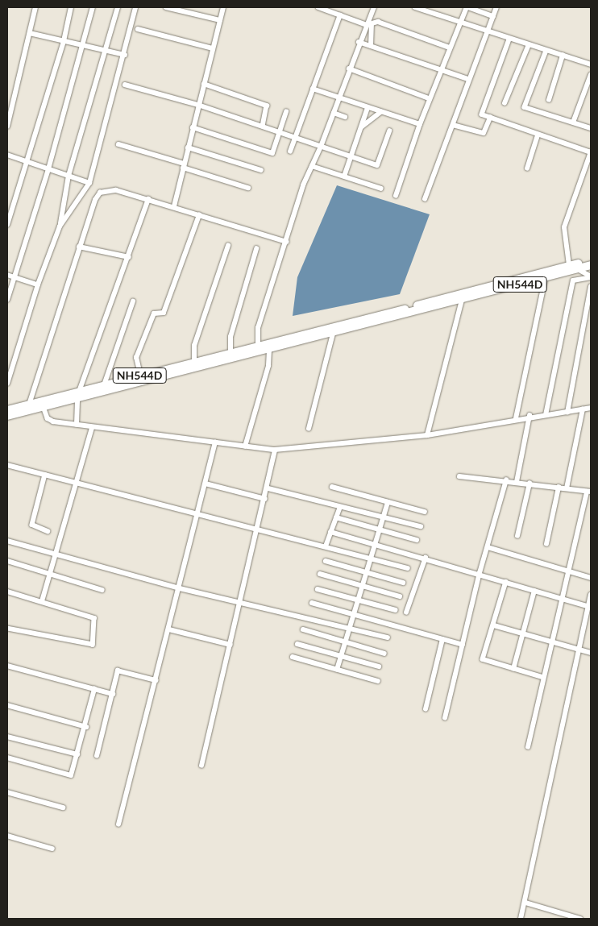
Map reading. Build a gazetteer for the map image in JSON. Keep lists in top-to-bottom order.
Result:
{
  "streets": {
    "highway": ["NH544D"]
  }
}
